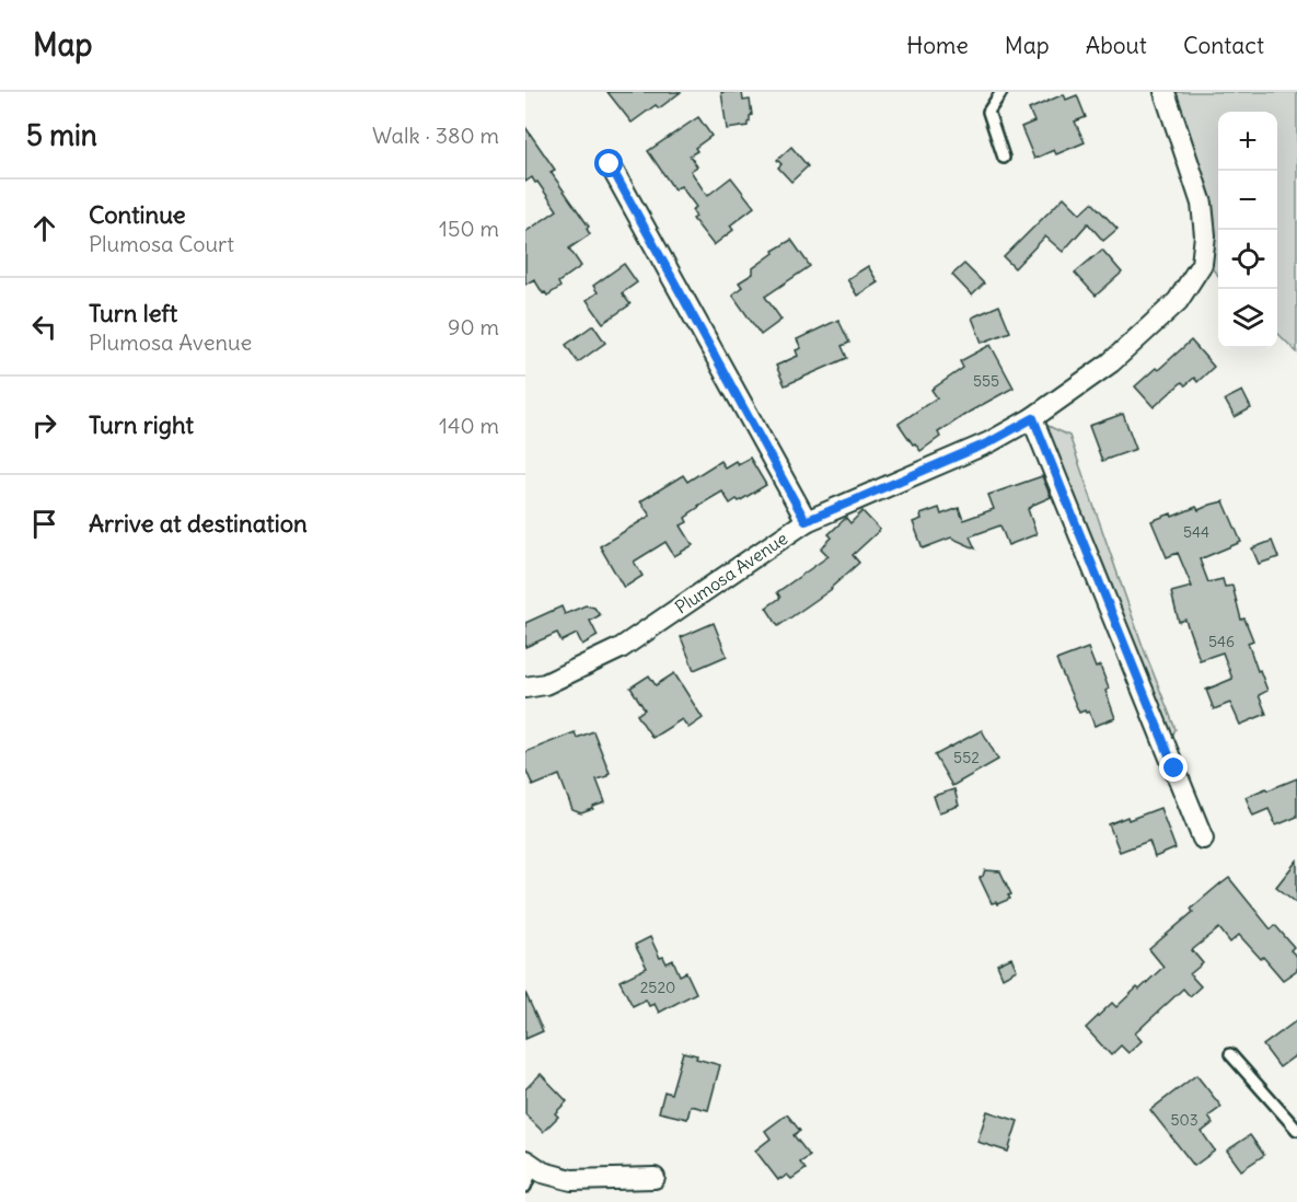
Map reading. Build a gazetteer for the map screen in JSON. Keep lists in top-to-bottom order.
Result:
{
  "streets": {
    "street": ["Plumosa Avenue"]
  },
  "house_numbers": [
    "555",
    "544",
    "546",
    "552",
    "2520",
    "503"
  ],
  "page": {
    "header": "Map",
    "nav": [
      "Home",
      "Map",
      "About",
      "Contact"
    ],
    "heading": ["5 min", "Walk · 380 m"],
    "map_buttons": ["+", "−"],
    "list": [
      ["Continue", "Plumosa Court", "150 m"],
      ["Turn left", "Plumosa Avenue", "90 m"],
      ["Turn right", "140 m"],
      "Arrive at destination"
    ]
  }
}
